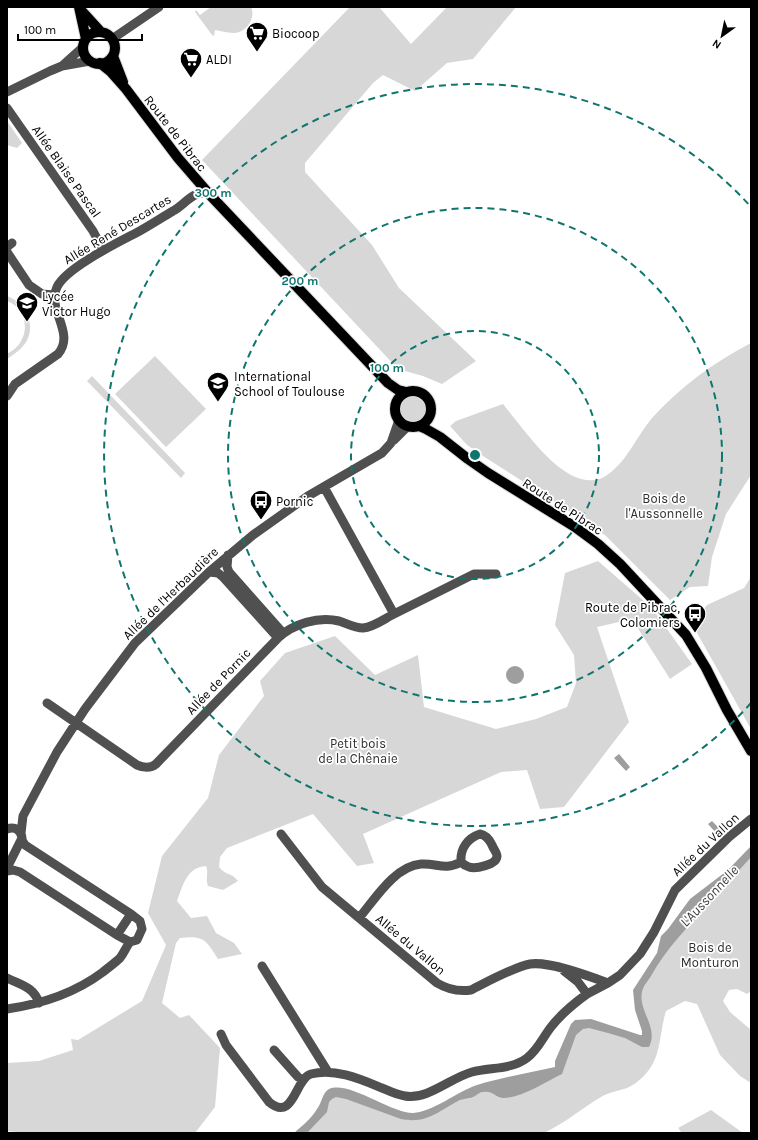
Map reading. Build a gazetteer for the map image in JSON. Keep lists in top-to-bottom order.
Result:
{
  "streets": {
    "main road": ["Route de Pibrac"],
    "street": [
      "Allée Blaise Pascal",
      "Allée René Descartes",
      "Allée de l'Herbaudière",
      "Allée de Pornic",
      "Allée du Vallon"
    ]
  },
  "crossings": [
    ["Route de Pibrac", "Allée René Descartes"],
    ["Route de Pibrac", "Allée de l'Herbaudière"],
    ["Allée Blaise Pascal", "Allée René Descartes"],
    ["Allée de l'Herbaudière", "Allée de Pornic"]
  ],
  "water": ["L'Aussonnelle"],
  "parks": ["Bois de l'Aussonnelle", "Petit bois de la Chênaie", "Bois de Monturon"],
  "places": {
    "supermarket": ["Biocoop", "ALDI"],
    "school or university": ["Lycée Victor Hugo", "International School of Toulouse"],
    "bus stop": ["Pornic", "Route de Pibrac, Colomiers"]
  },
  "scale_bar": "100 m",
  "north": "bottom left",
  "rings": ["300 m", "200 m", "100 m"]
}
